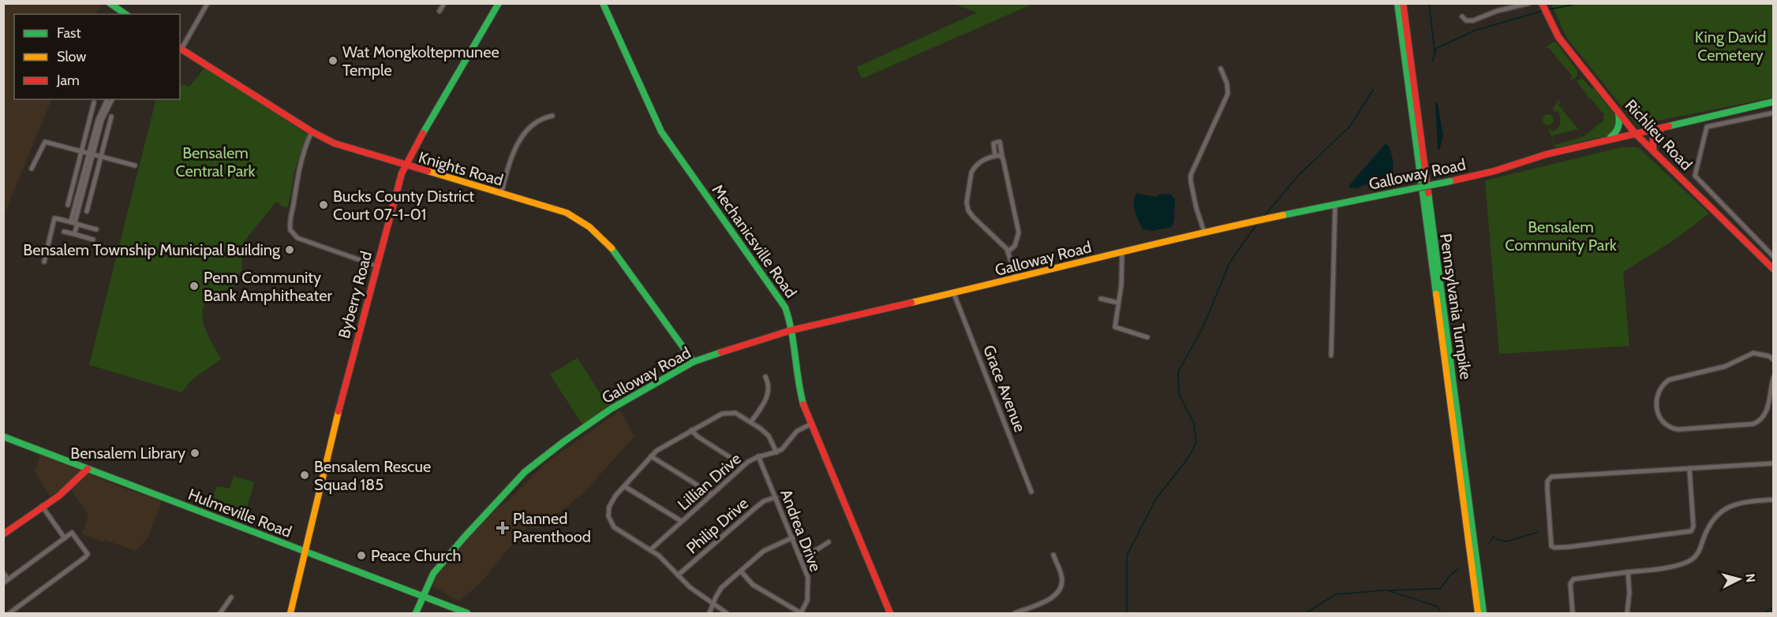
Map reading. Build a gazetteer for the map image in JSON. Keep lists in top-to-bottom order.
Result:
{
  "streets": {
    "main road": [
      "Richlieu Road",
      "Knights Road",
      "Galloway Road",
      "Mechanicsville Road",
      "Byberry Road",
      "Pennsylvania Turnpike",
      "Hulmeville Road"
    ],
    "street": [
      "Grace Avenue",
      "Lillian Drive",
      "Philip Drive",
      "Andrea Drive"
    ]
  },
  "crossings": [
    ["Richlieu Road", "Galloway Road"],
    ["Knights Road", "Galloway Road"],
    ["Knights Road", "Byberry Road"],
    ["Galloway Road", "Mechanicsville Road"],
    ["Galloway Road", "Grace Avenue"],
    ["Galloway Road", "Hulmeville Road"],
    ["Byberry Road", "Hulmeville Road"],
    ["Lillian Drive", "Andrea Drive"],
    ["Philip Drive", "Andrea Drive"]
  ],
  "parks": ["King David Cemetery", "Bensalem Central Park", "Bensalem Community Park"],
  "places": {
    "other": [
      "Wat Mongkoltepmunee Temple",
      "Bucks County District Court 07-1-01",
      "Bensalem Township Municipal Building",
      "Penn Community Bank Amphitheater",
      "Bensalem Library",
      "Bensalem Rescue Squad 185",
      "Peace Church"
    ],
    "health": ["Planned Parenthood"]
  },
  "legend": ["Fast", "Slow", "Jam"],
  "north": "right"
}
